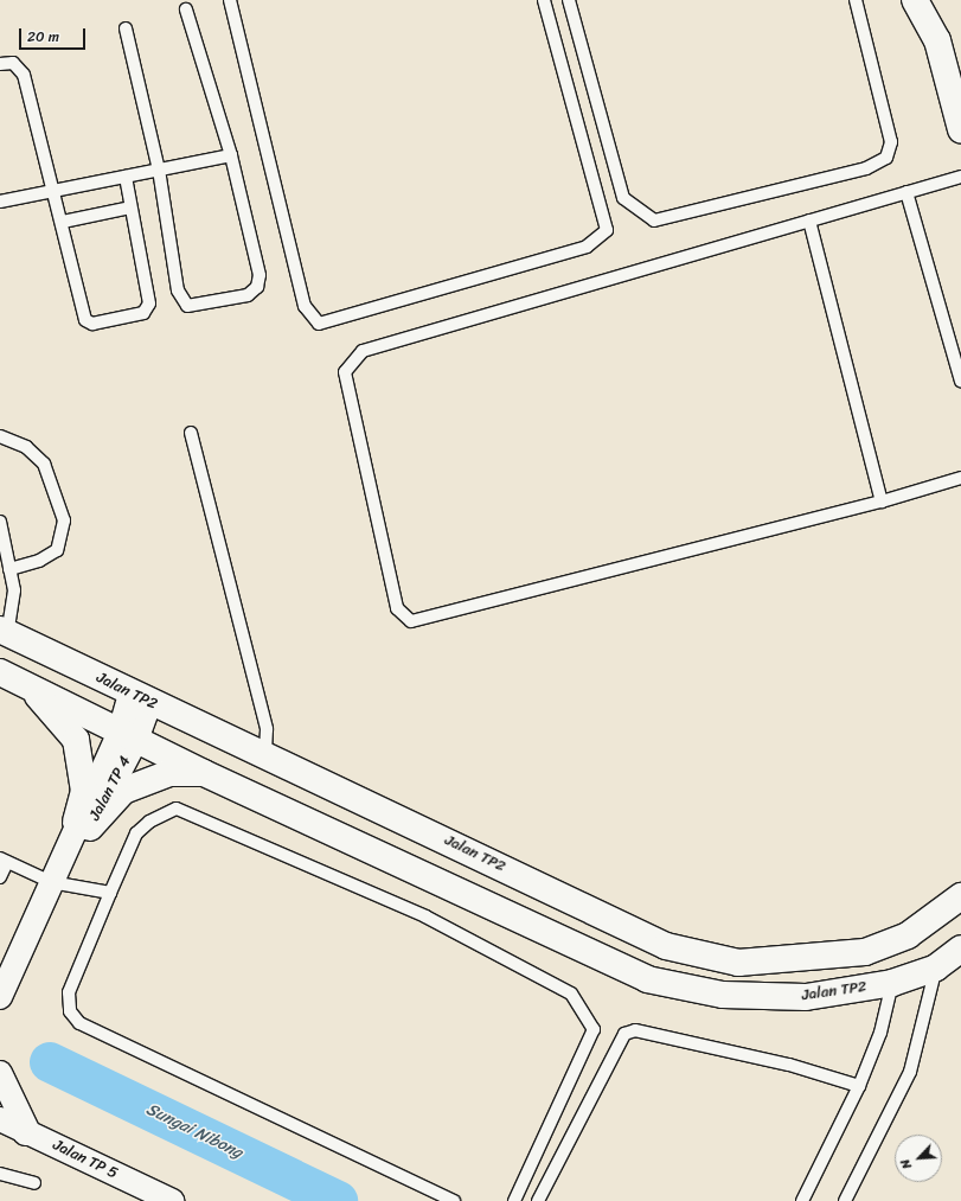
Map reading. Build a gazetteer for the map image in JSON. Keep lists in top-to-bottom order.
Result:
{
  "streets": {
    "street": ["Jalan TP2", "Jalan TP 4", "Jalan TP 5"]
  },
  "crossings": [
    ["Jalan TP2", "Jalan TP 4"]
  ],
  "water": ["Sungai Nibong"],
  "scale_bar": "20 m",
  "north": "bottom left"
}
